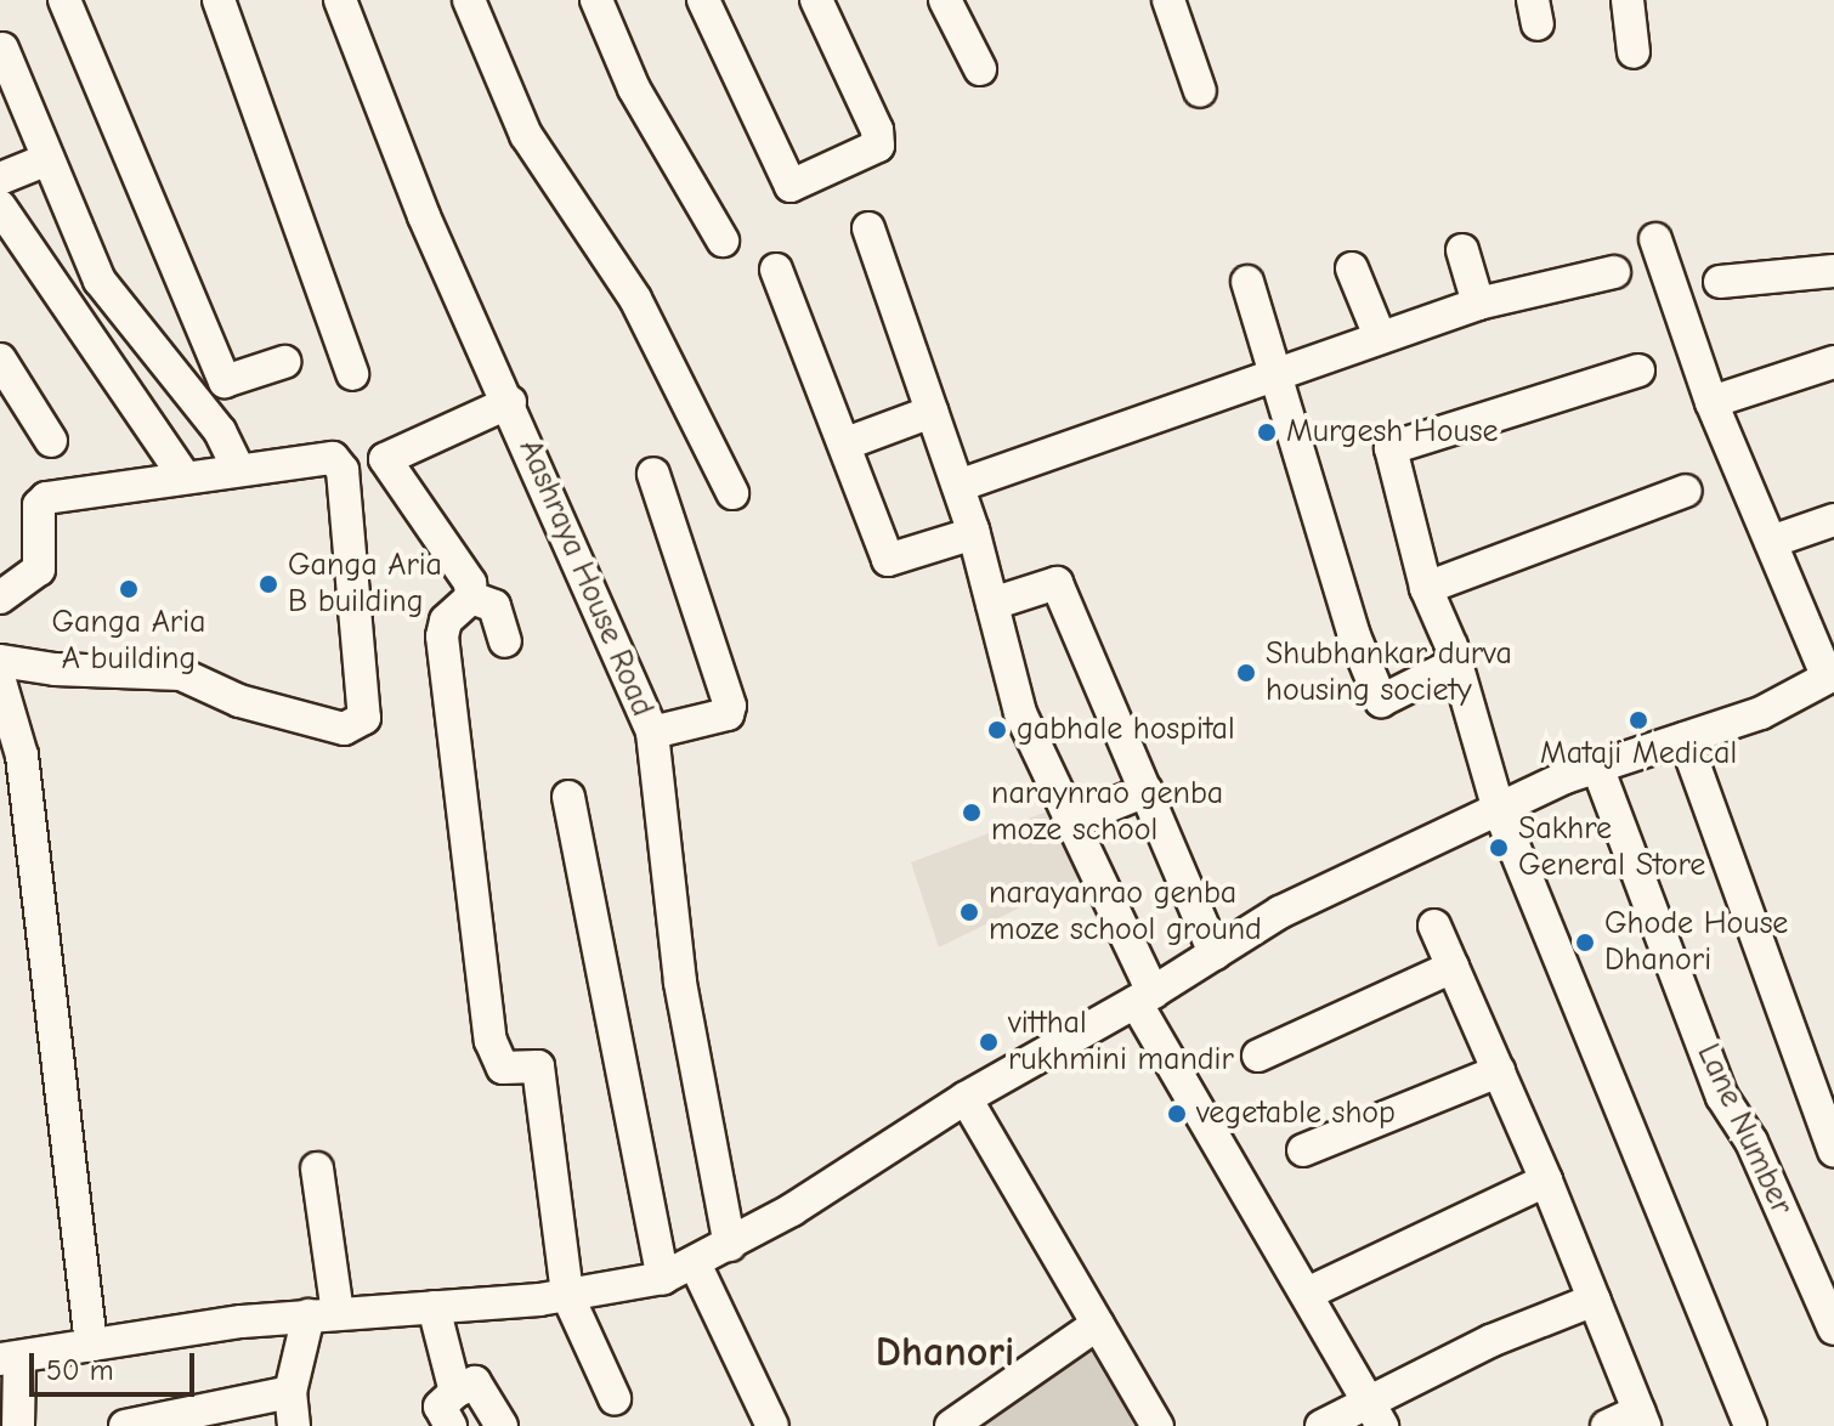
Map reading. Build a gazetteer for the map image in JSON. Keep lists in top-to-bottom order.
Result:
{
  "streets": {
    "street": ["Aashraya House Road", "Lane Number"]
  },
  "districts": ["Dhanori"],
  "places": [
    "Murgesh House",
    "Ganga Aria B building",
    "Ganga Aria A building",
    "Shubhankar durva housing society",
    "Mataji Medical",
    "gabhale hospital",
    "naraynrao genba moze school",
    "Sakhre General Store",
    "narayanrao genba moze school ground",
    "Ghode House Dhanori",
    "vitthal rukhmini mandir",
    "vegetable shop"
  ],
  "scale_bar": "50 m"
}
